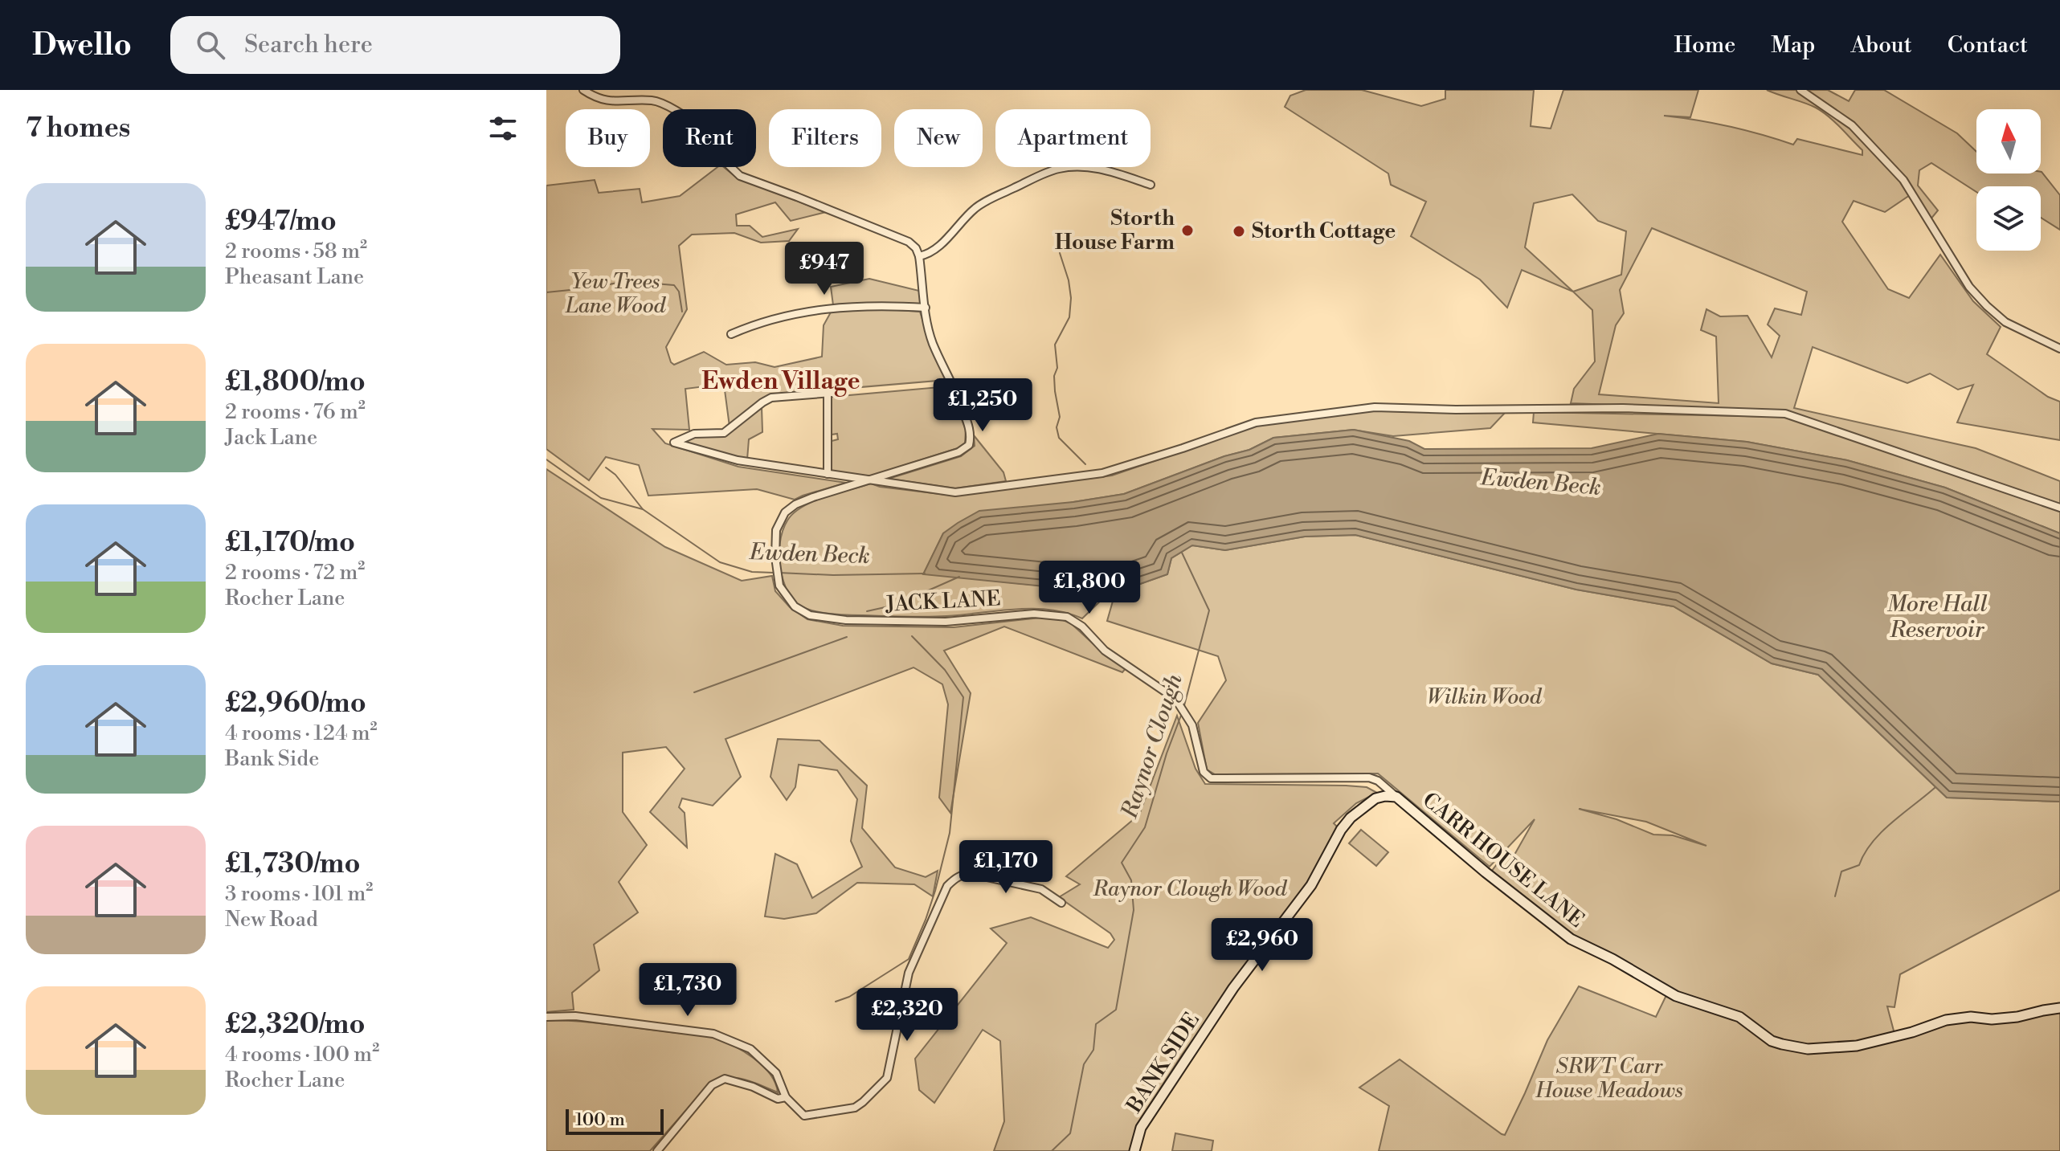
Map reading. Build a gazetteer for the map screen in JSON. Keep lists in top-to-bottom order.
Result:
{
  "streets": {
    "street": ["JACK LANE", "CARR HOUSE LANE", "BANK SIDE"]
  },
  "crossings": [
    ["JACK LANE", "CARR HOUSE LANE"],
    ["JACK LANE", "BANK SIDE"],
    ["CARR HOUSE LANE", "BANK SIDE"]
  ],
  "districts": ["Ewden Village"],
  "water": ["Ewden Beck", "More Hall Reservoir", "Raynor Clough"],
  "parks": [
    "Yew Trees Lane Wood",
    "Wilkin Wood",
    "Raynor Clough Wood",
    "SRWT Carr House Meadows"
  ],
  "places": ["Storth House Farm", "Storth Cottage"],
  "scale_bar": "100 m",
  "north": "top",
  "page": {
    "header": "Dwello",
    "search": "Search here",
    "nav": [
      "Home",
      "Map",
      "About",
      "Contact"
    ],
    "heading": "7 homes",
    "chip": [
      "Buy",
      "Rent",
      "Filters",
      "New",
      "Apartment"
    ],
    "list": [
      {
        "name": "£947/mo",
        "note": "2 rooms · 58 m² · Pheasant Lane"
      },
      {
        "name": "£1,800/mo",
        "note": "2 rooms · 76 m² · Jack Lane"
      },
      {
        "name": "£1,170/mo",
        "note": "2 rooms · 72 m² · Rocher Lane"
      },
      {
        "name": "£2,960/mo",
        "note": "4 rooms · 124 m² · Bank Side"
      },
      {
        "name": "£1,730/mo",
        "note": "3 rooms · 101 m² · New Road"
      },
      {
        "name": "£2,320/mo",
        "note": "4 rooms · 100 m² · Rocher Lane"
      }
    ],
    "price": [
      "£947",
      "£1,250",
      "£1,800",
      "£1,170",
      "£2,960",
      "£1,730",
      "£2,320"
    ],
    "scale": "100 m"
  }
}
